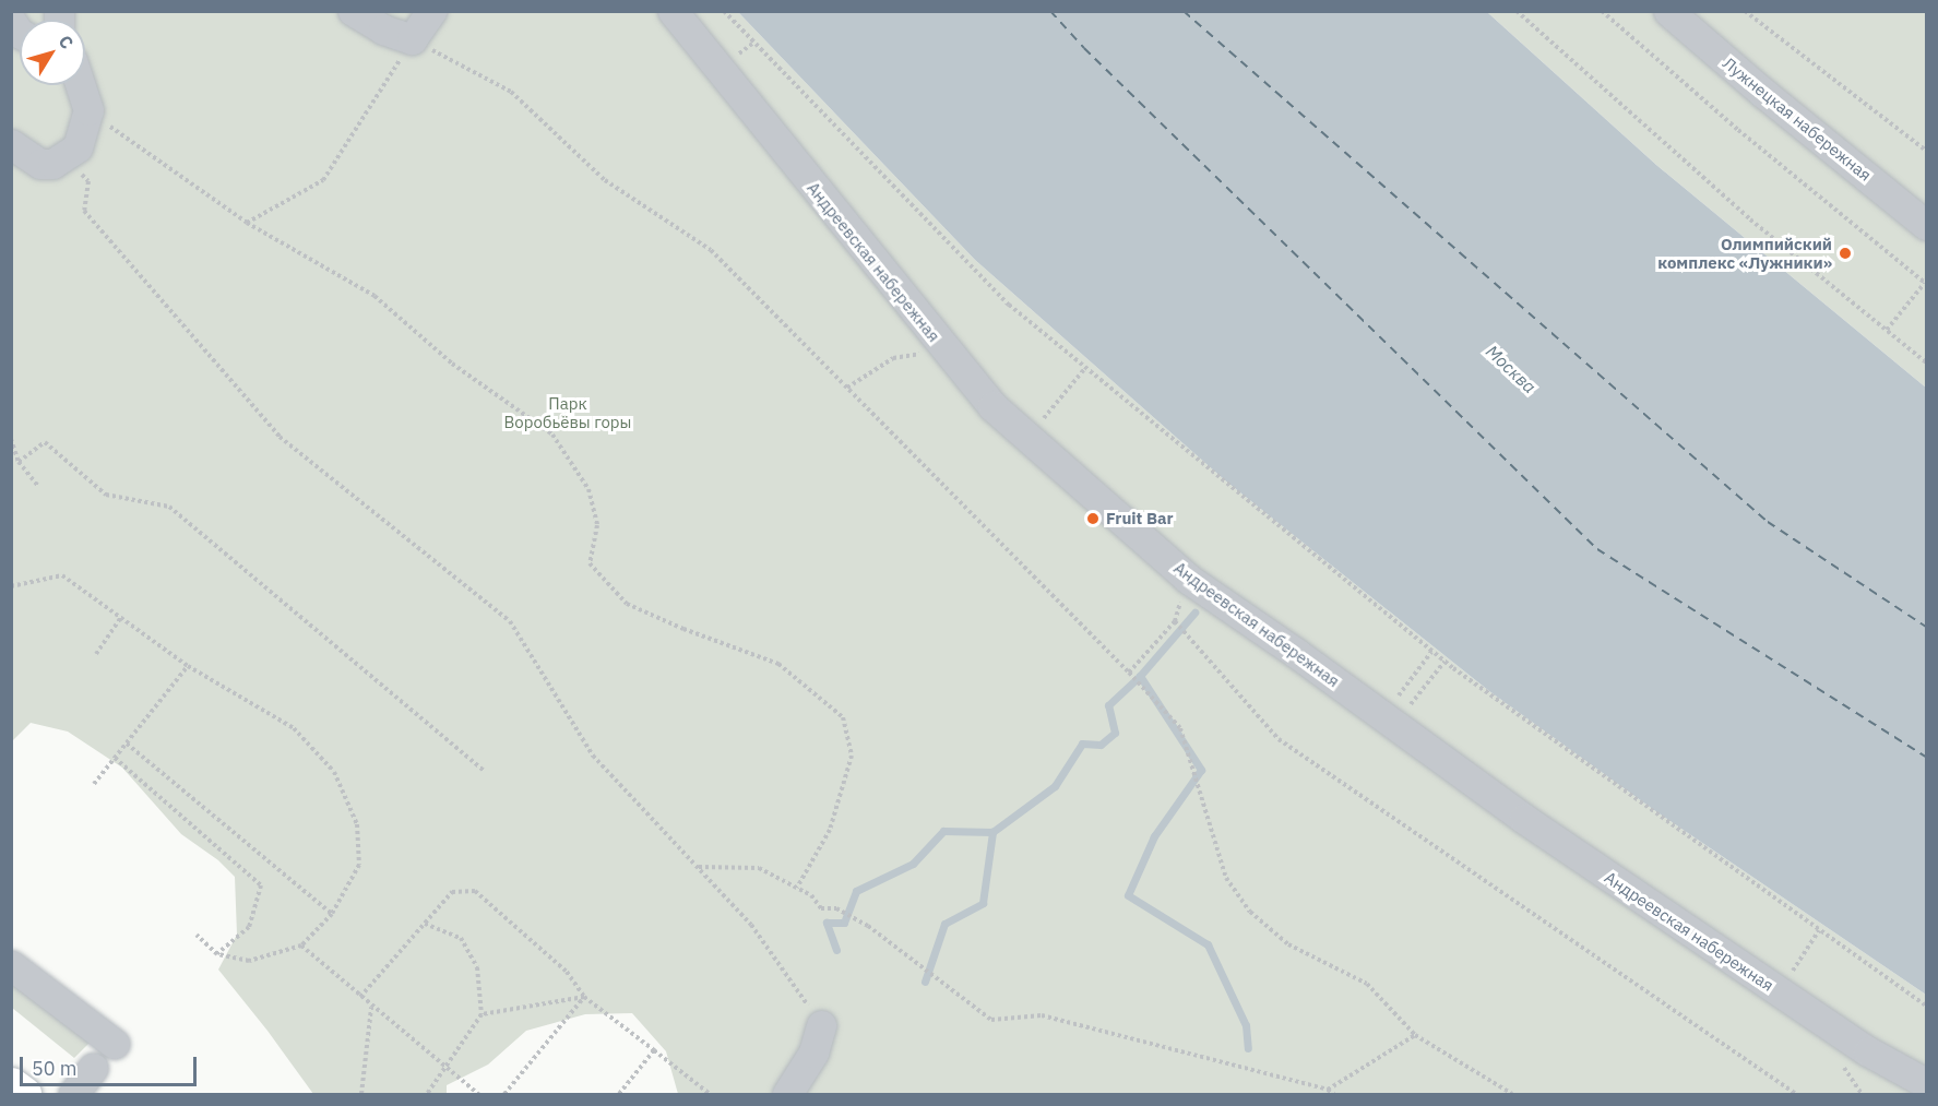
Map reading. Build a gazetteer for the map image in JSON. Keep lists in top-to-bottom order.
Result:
{
  "streets": {
    "street": ["Лужнецкая набережная", "Андреевская набережная"]
  },
  "water": ["Москва"],
  "parks": ["Парк Воробьёвы горы"],
  "places": ["Олимпийский комплекс «Лужники»", "Fruit Bar"],
  "scale_bar": "50 m",
  "north": "top right"
}
